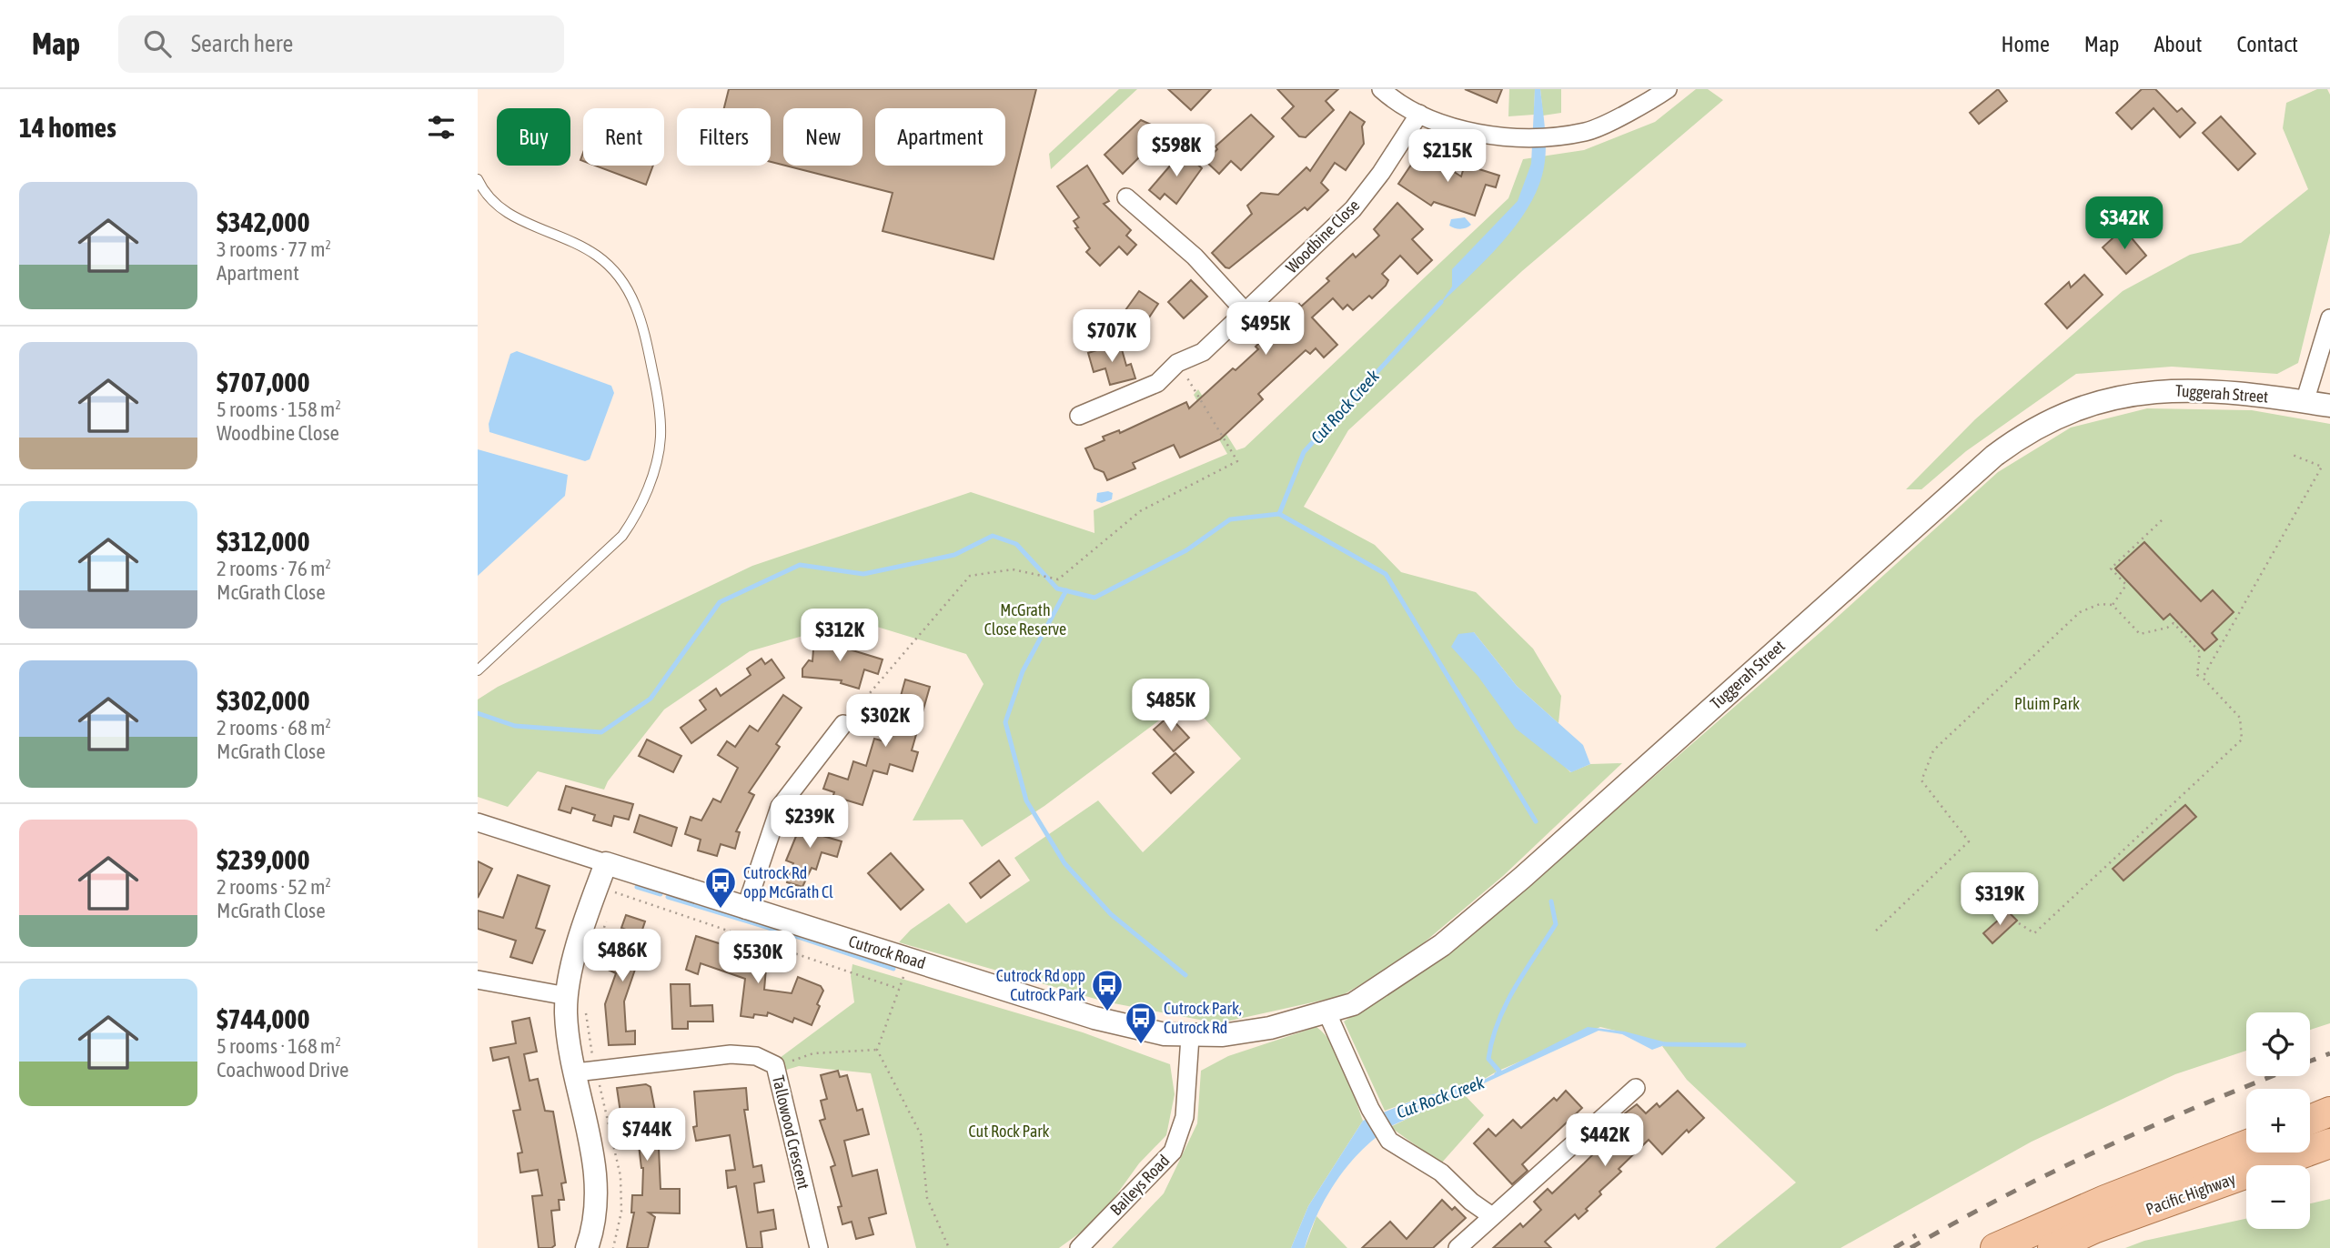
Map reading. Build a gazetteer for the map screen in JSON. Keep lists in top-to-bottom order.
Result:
{
  "streets": {
    "main road": ["Pacific Highway"],
    "street": [
      "Woodbine Close",
      "Tuggerah Street",
      "Cutrock Road",
      "Tallowood Crescent",
      "Baileys Road"
    ]
  },
  "crossings": [
    ["Tuggerah Street", "Cutrock Road"],
    ["Tuggerah Street", "Baileys Road"],
    ["Cutrock Road", "Baileys Road"]
  ],
  "water": ["Cut Rock Creek"],
  "parks": ["McGrath Close Reserve", "Pluim Park", "Cut Rock Park"],
  "places": {
    "bus stop": ["Cutrock Rd opp McGrath Cl", "Cutrock Rd opp Cutrock Park", "Cutrock Park, Cutrock Rd"]
  },
  "page": {
    "header": "Map",
    "search": "Search here",
    "nav": [
      "Home",
      "Map",
      "About",
      "Contact"
    ],
    "heading": "14 homes",
    "chip": [
      "Buy",
      "Rent",
      "Filters",
      "New",
      "Apartment"
    ],
    "price": [
      "$598K",
      "$215K",
      "$342K",
      "$495K",
      "$707K",
      "$312K",
      "$485K",
      "$302K",
      "$239K",
      "$319K",
      "$486K",
      "$530K",
      "$744K",
      "$442K"
    ],
    "list": [
      {
        "name": "$342,000",
        "note": "3 rooms · 77 m² · Apartment"
      },
      {
        "name": "$707,000",
        "note": "5 rooms · 158 m² · Woodbine Close"
      },
      {
        "name": "$312,000",
        "note": "2 rooms · 76 m² · McGrath Close"
      },
      {
        "name": "$302,000",
        "note": "2 rooms · 68 m² · McGrath Close"
      },
      {
        "name": "$239,000",
        "note": "2 rooms · 52 m² · McGrath Close"
      },
      {
        "name": "$744,000",
        "note": "5 rooms · 168 m² · Coachwood Drive"
      }
    ],
    "map_buttons": ["+", "−"]
  }
}
